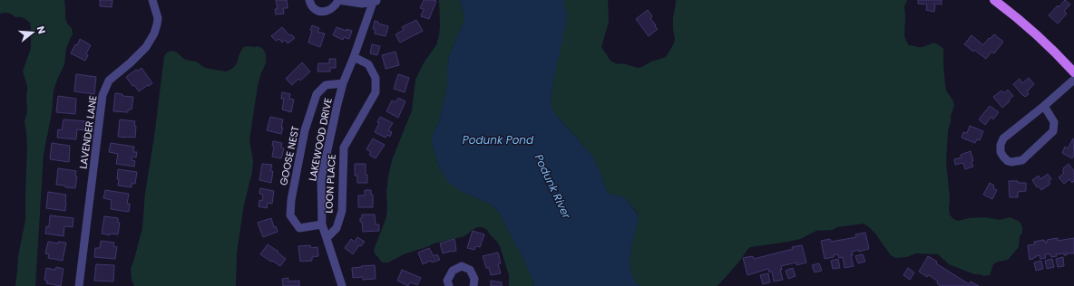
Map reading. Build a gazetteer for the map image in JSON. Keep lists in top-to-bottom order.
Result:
{
  "streets": {
    "street": [
      "LAVENDER LANE",
      "LAKEWOOD DRIVE",
      "GOOSE NEST",
      "LOON PLACE"
    ]
  },
  "crossings": [
    ["LAKEWOOD DRIVE", "GOOSE NEST"],
    ["LAKEWOOD DRIVE", "LOON PLACE"]
  ],
  "water": ["Podunk Pond", "Podunk River"],
  "north": "right"
}
